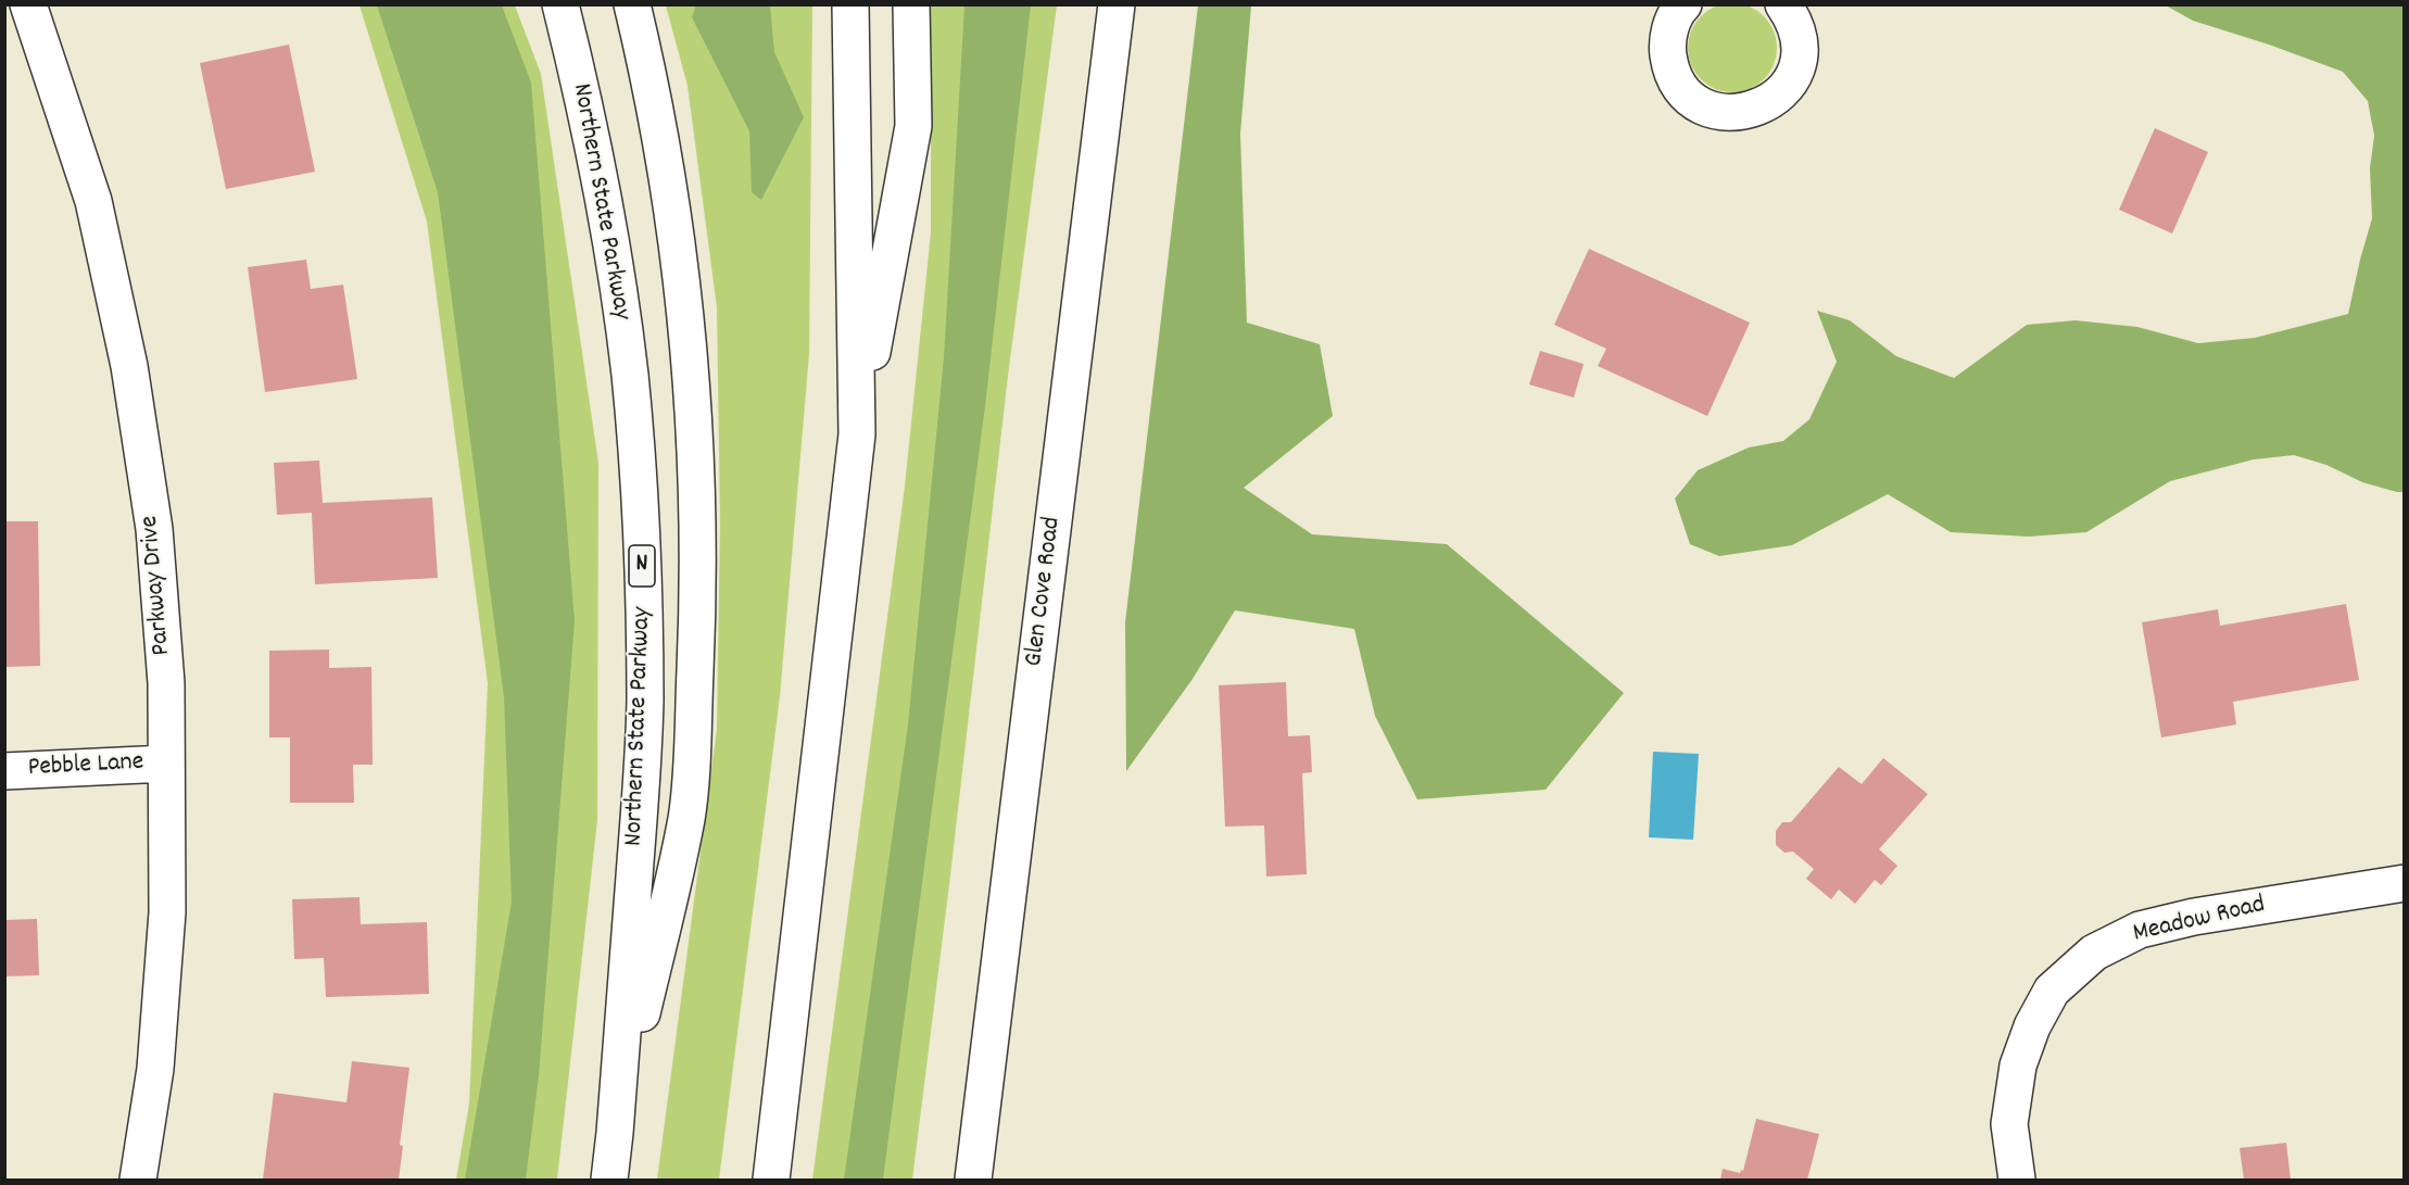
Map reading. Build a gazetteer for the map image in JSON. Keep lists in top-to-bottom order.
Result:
{
  "streets": {
    "main road": [
      "Northern State Parkway",
      "N",
      "Parkway Drive",
      "Glen Cove Road",
      "Pebble Lane",
      "Meadow Road"
    ]
  },
  "crossings": [
    ["Parkway Drive", "Pebble Lane"]
  ]
}
